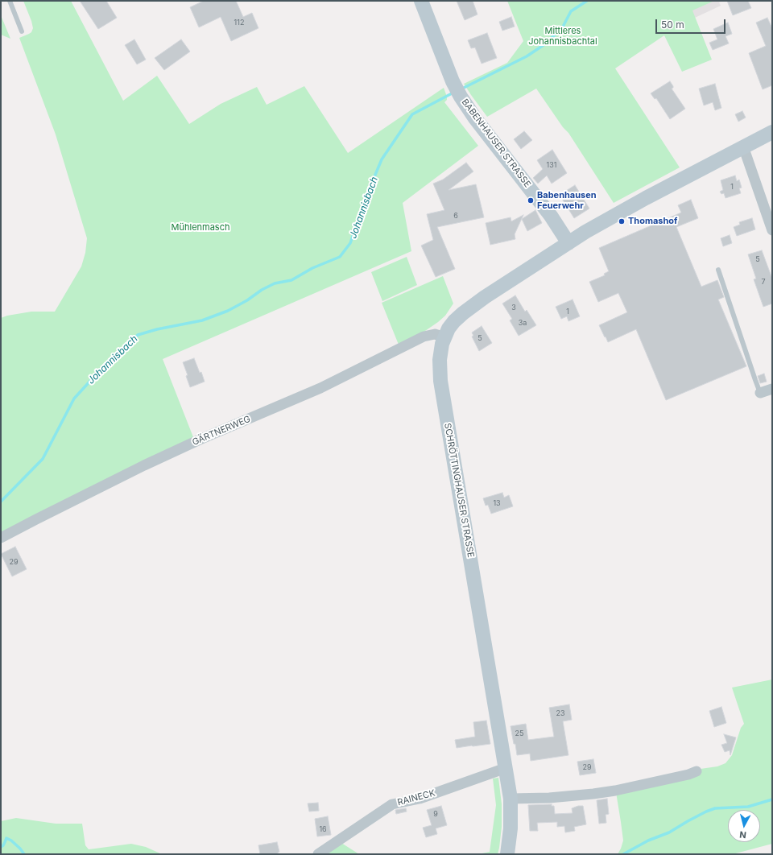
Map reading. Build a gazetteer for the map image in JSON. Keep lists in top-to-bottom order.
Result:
{
  "streets": {
    "main road": ["BABENHAUSER STRASSE", "SCHRÖTTINGHAUSER STRASSE"],
    "street": ["GÄRTNERWEG", "RAINECK"]
  },
  "crossings": [
    ["BABENHAUSER STRASSE", "SCHRÖTTINGHAUSER STRASSE"],
    ["GÄRTNERWEG", "SCHRÖTTINGHAUSER STRASSE"],
    ["SCHRÖTTINGHAUSER STRASSE", "RAINECK"]
  ],
  "water": ["Johannisbach"],
  "parks": ["Mittleres Johannisbachtal", "Mühlenmasch"],
  "places": ["Babenhausen Feuerwehr", "Thomashof"],
  "house_numbers": [
    "112",
    "131",
    "1",
    "6",
    "5",
    "7",
    "3",
    "1",
    "3a",
    "5",
    "13",
    "29",
    "23",
    "25",
    "29",
    "9",
    "16"
  ],
  "scale_bar": "50 m",
  "north": "bottom"
}
